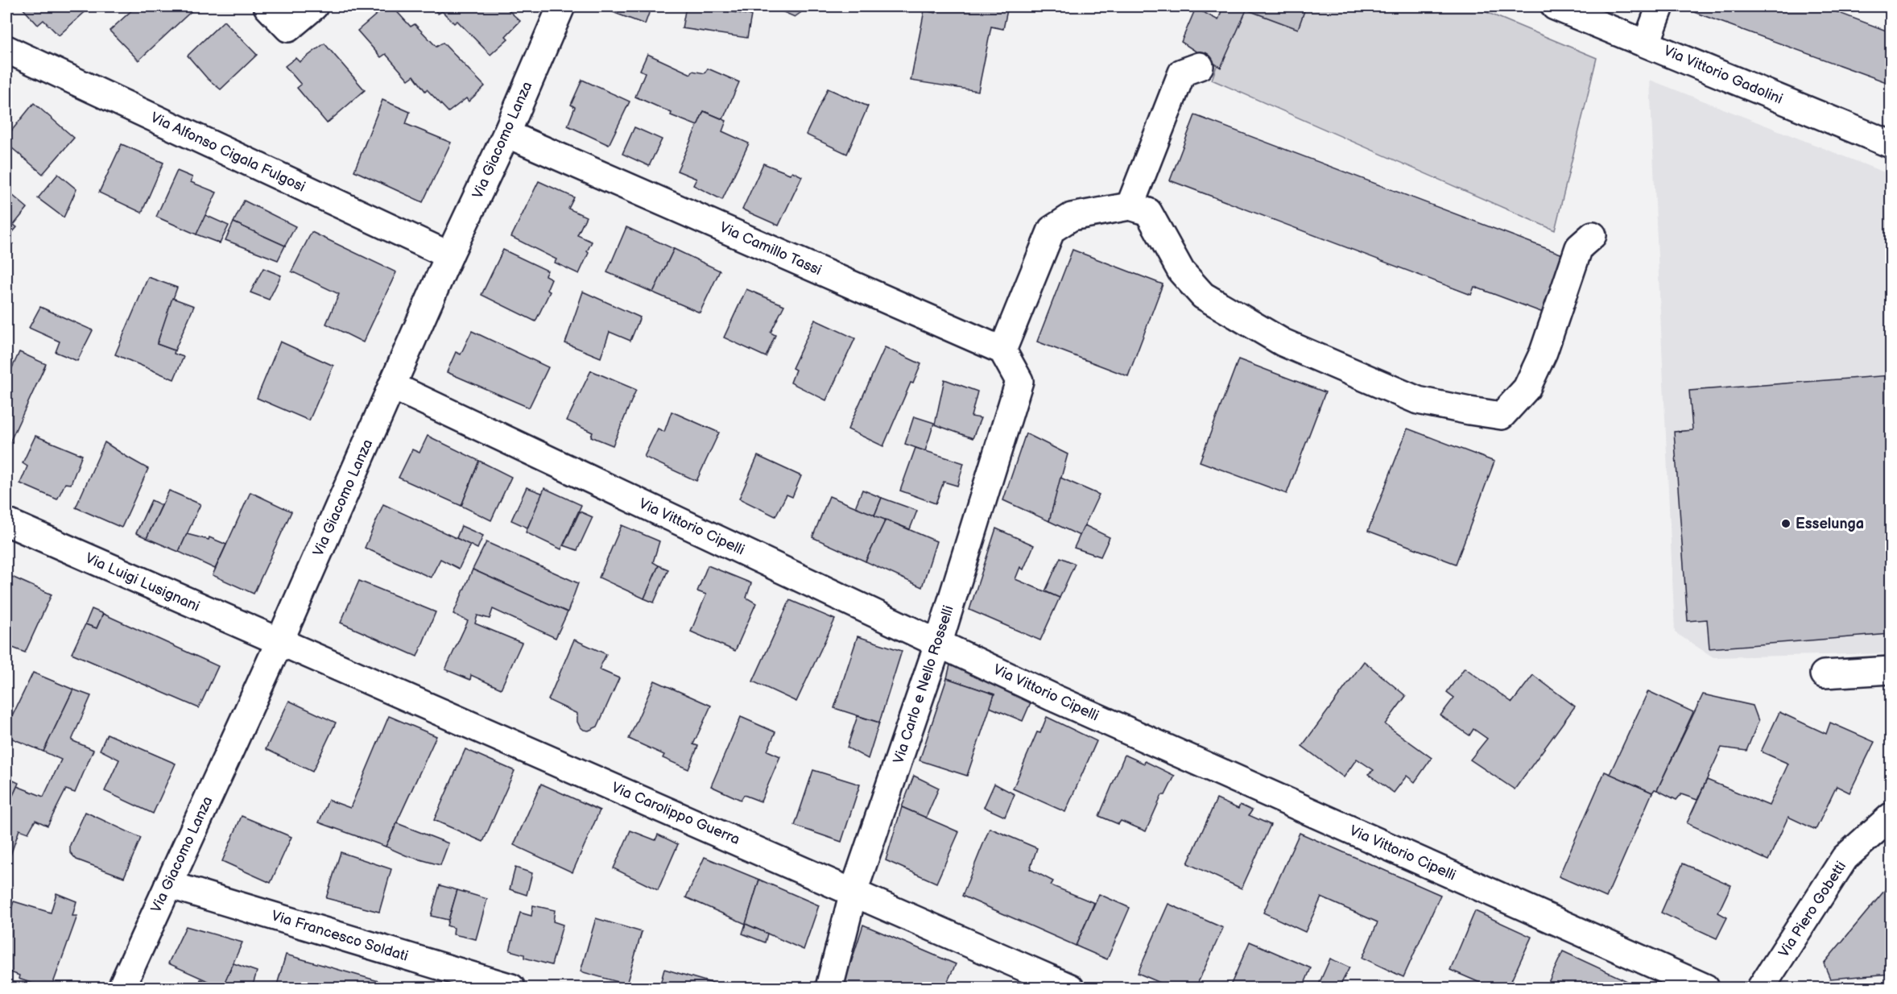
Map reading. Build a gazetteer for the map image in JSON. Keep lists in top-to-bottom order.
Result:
{
  "streets": {
    "street": [
      "Via Vittorio Gadolini",
      "Via Giacomo Lanza",
      "Via Alfonso Cigala Fulgosi",
      "Via Camillo Tassi",
      "Via Vittorio Cipelli",
      "Via Luigi Lusignani",
      "Via Carlo e Nello Rosselli",
      "Via Carolippo Guerra",
      "Via Piero Gobetti",
      "Via Francesco Soldati"
    ]
  },
  "crossings": [
    ["Via Giacomo Lanza", "Via Alfonso Cigala Fulgosi"],
    ["Via Giacomo Lanza", "Via Camillo Tassi"],
    ["Via Giacomo Lanza", "Via Vittorio Cipelli"],
    ["Via Giacomo Lanza", "Via Luigi Lusignani"],
    ["Via Giacomo Lanza", "Via Carolippo Guerra"],
    ["Via Giacomo Lanza", "Via Francesco Soldati"],
    ["Via Camillo Tassi", "Via Carlo e Nello Rosselli"],
    ["Via Vittorio Cipelli", "Via Carlo e Nello Rosselli"],
    ["Via Luigi Lusignani", "Via Carolippo Guerra"],
    ["Via Carlo e Nello Rosselli", "Via Carolippo Guerra"]
  ],
  "places": ["Esselunga"]
}
